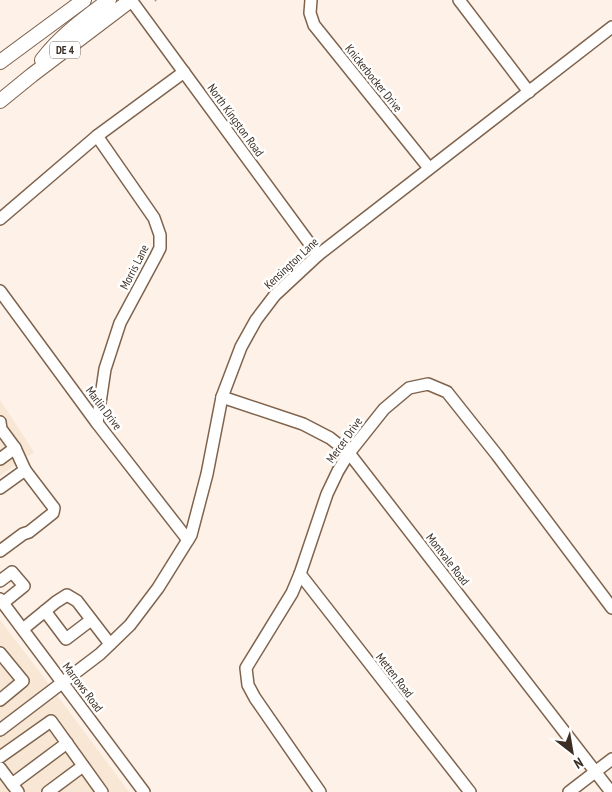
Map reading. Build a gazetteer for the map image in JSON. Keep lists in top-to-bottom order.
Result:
{
  "streets": {
    "main road": ["DE 4"],
    "street": [
      "Knickerbocker Drive",
      "North Kingston Road",
      "Kensington Lane",
      "Morris Lane",
      "Marlin Drive",
      "Mercer Drive",
      "Montvale Road",
      "Metten Road",
      "Marrows Road"
    ]
  },
  "crossings": [
    ["DE 4", "North Kingston Road"],
    ["Knickerbocker Drive", "Kensington Lane"],
    ["North Kingston Road", "Kensington Lane"],
    ["Kensington Lane", "Marlin Drive"],
    ["Kensington Lane", "Montvale Road"],
    ["Kensington Lane", "Marrows Road"],
    ["Morris Lane", "Marlin Drive"],
    ["Mercer Drive", "Montvale Road"],
    ["Mercer Drive", "Metten Road"]
  ],
  "north": "bottom right"
}
